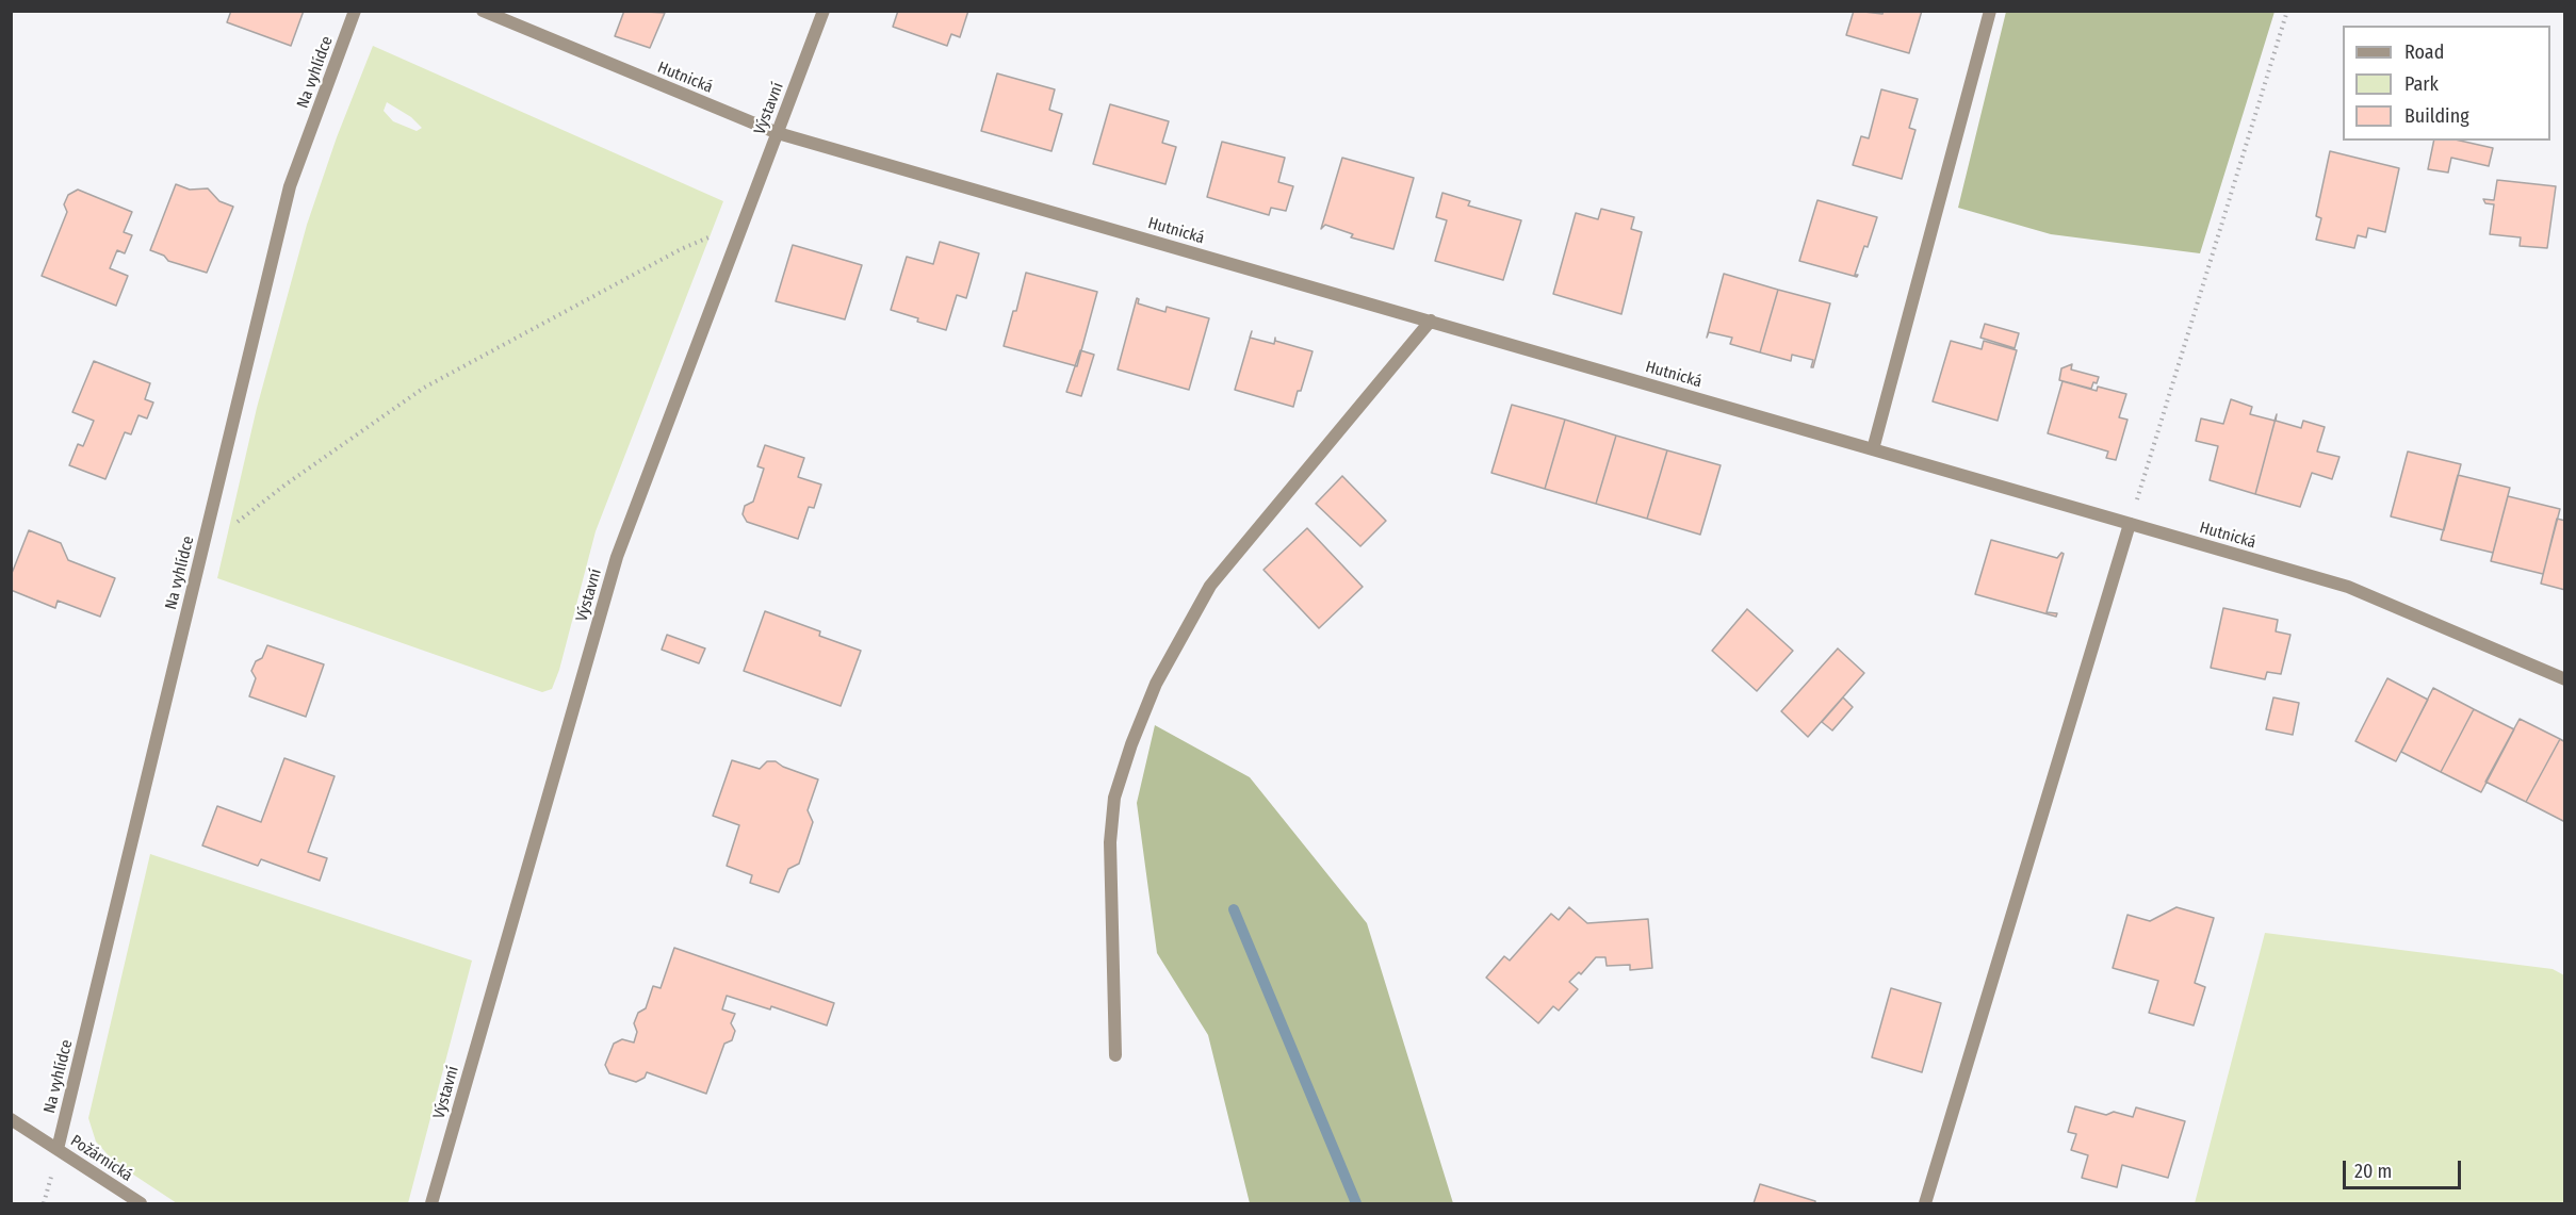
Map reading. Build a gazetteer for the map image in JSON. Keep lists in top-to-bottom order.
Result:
{
  "streets": {
    "street": [
      "Na vyhlídce",
      "Hutnická",
      "Výstavní",
      "Požárnická"
    ]
  },
  "crossings": [
    ["Na vyhlídce", "Požárnická"],
    ["Hutnická", "Výstavní"]
  ],
  "legend": ["Road", "Park", "Building"],
  "scale_bar": "20 m"
}
